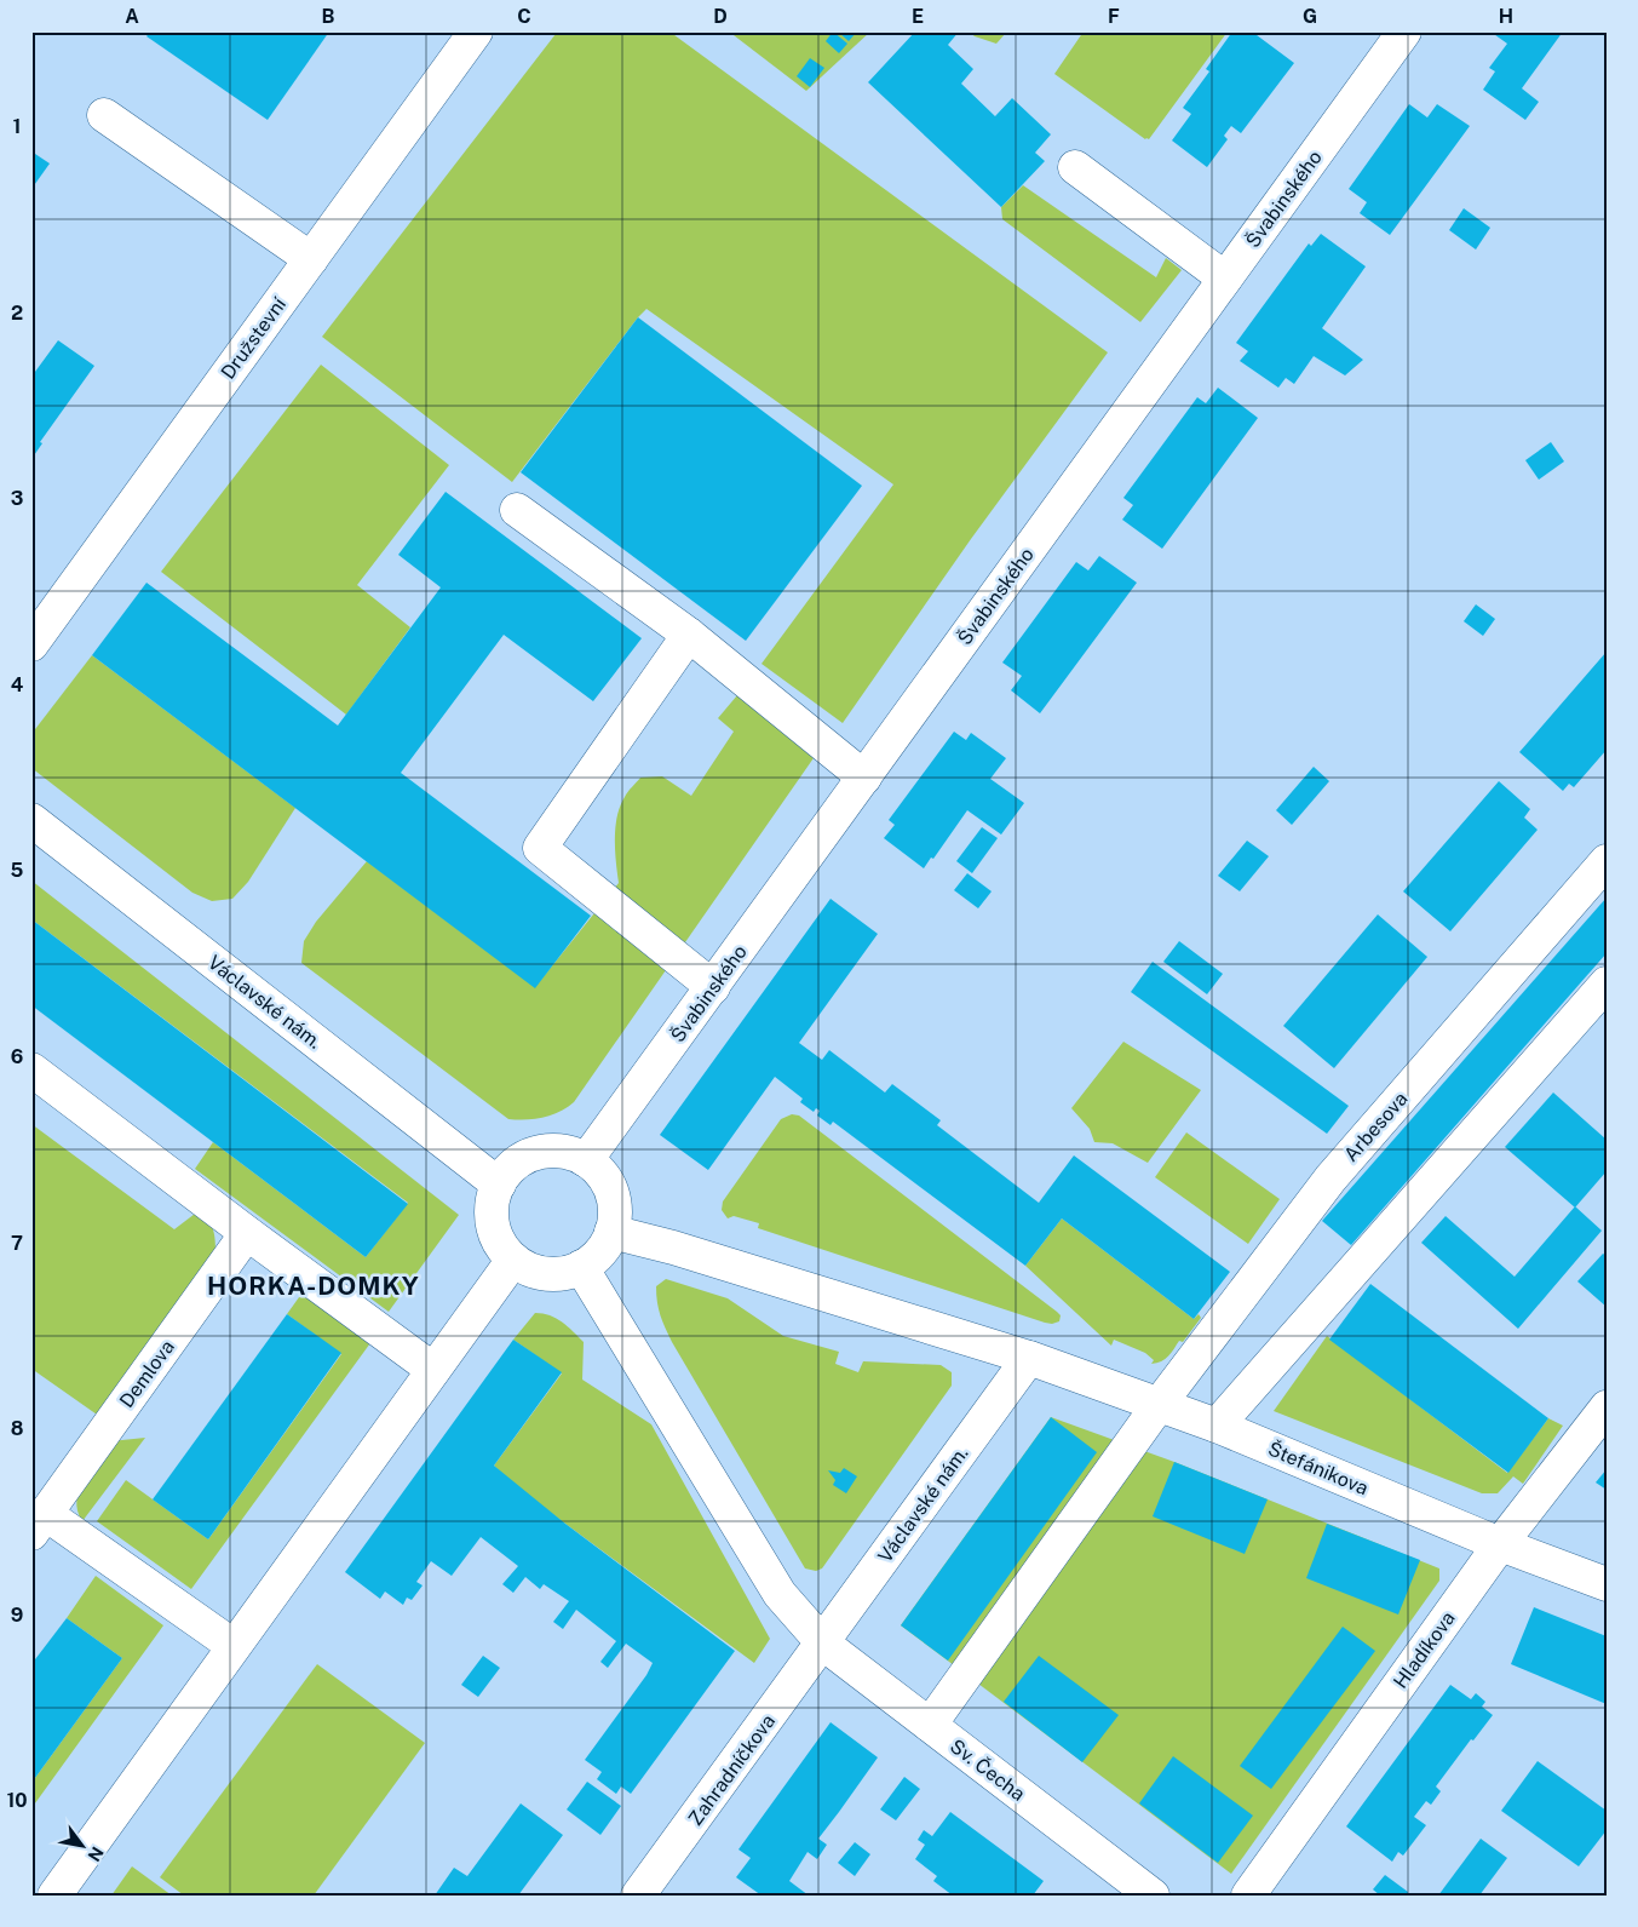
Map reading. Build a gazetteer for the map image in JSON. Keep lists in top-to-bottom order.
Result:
{
  "streets": {
    "street": [
      "Švabinského",
      "Družstevní",
      "Václavské nám.",
      "Arbesova",
      "Demlova",
      "Štefánikova",
      "Hladíkova",
      "Zahradníčkova",
      "Sv. Čecha"
    ]
  },
  "crossings": [
    ["Švabinského", "Václavské nám."],
    ["Václavské nám.", "Štefánikova"],
    ["Václavské nám.", "Zahradníčkova"],
    ["Václavské nám.", "Sv. Čecha"],
    ["Arbesova", "Štefánikova"],
    ["Arbesova", "Sv. Čecha"],
    ["Štefánikova", "Hladíkova"],
    ["Zahradníčkova", "Sv. Čecha"]
  ],
  "districts": ["HORKA-DOMKY"],
  "north": "bottom right",
  "grid": {
    "columns": [
      "A",
      "B",
      "C",
      "D",
      "E",
      "F",
      "G",
      "H"
    ],
    "rows": [
      "1",
      "2",
      "3",
      "4",
      "5",
      "6",
      "7",
      "8",
      "9",
      "10"
    ]
  }
}
